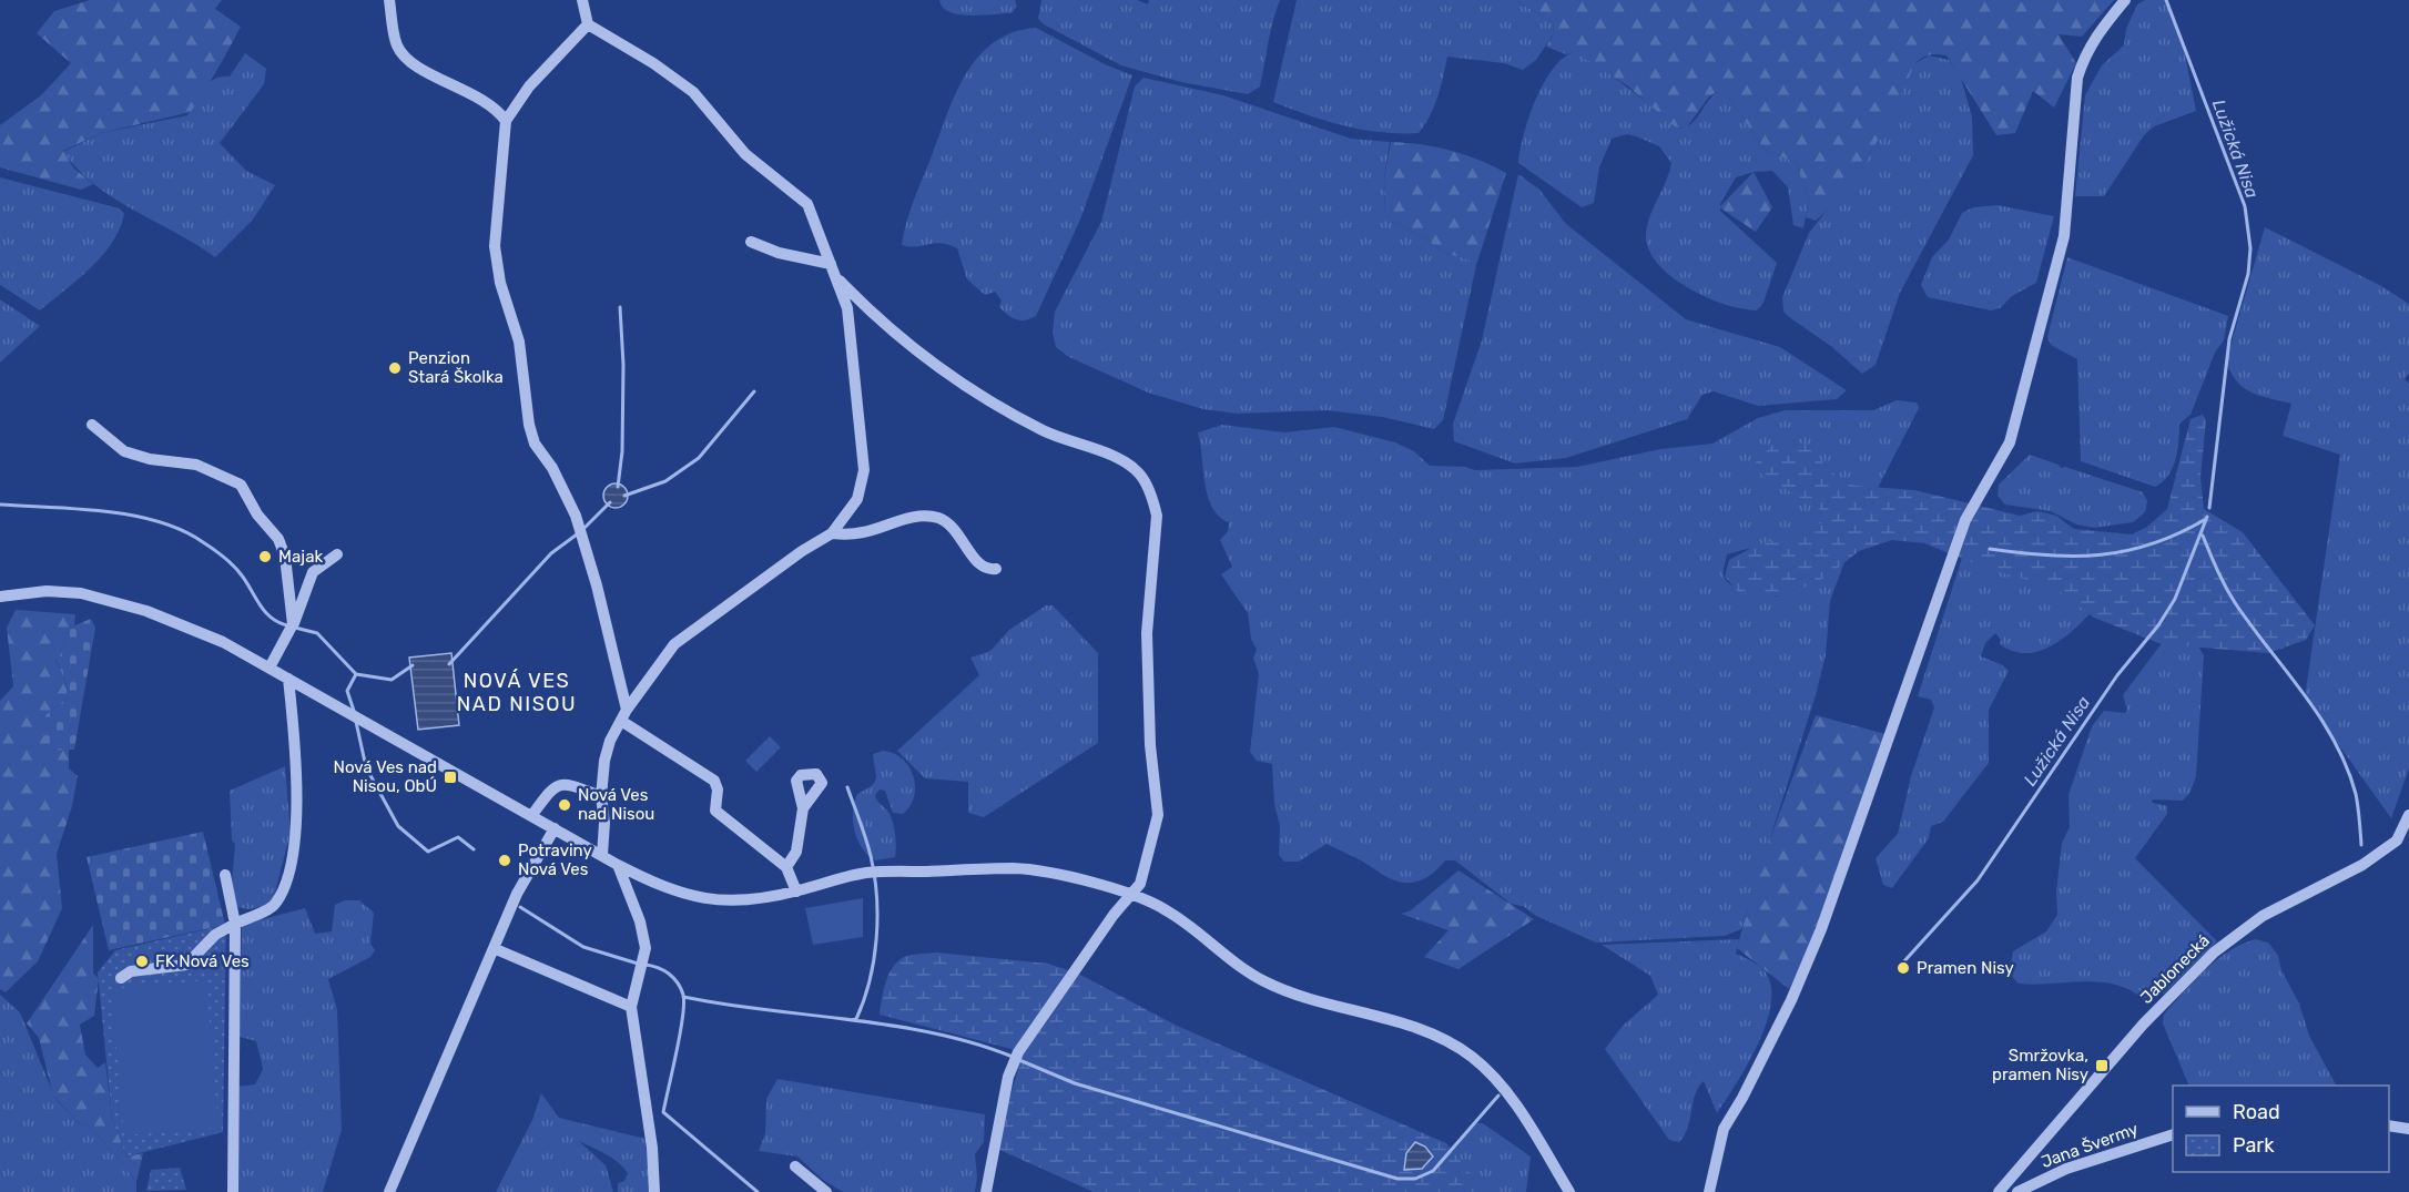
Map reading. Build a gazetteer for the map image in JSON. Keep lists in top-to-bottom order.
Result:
{
  "streets": {
    "street": ["Jablonecká", "Jana Švermy"]
  },
  "districts": ["NOVÁ VES NAD NISOU"],
  "water": ["Lužická Nisa"],
  "places": {
    "other": [
      "Penzion Stará Školka",
      "Majak",
      "Nová Ves nad Nisou",
      "Potraviny Nová Ves",
      "FK Nová Ves",
      "Pramen Nisy"
    ],
    "transit": ["Nová Ves nad Nisou, ObÚ", "Smržovka, pramen Nisy"]
  },
  "legend": ["Road", "Park"]
}
